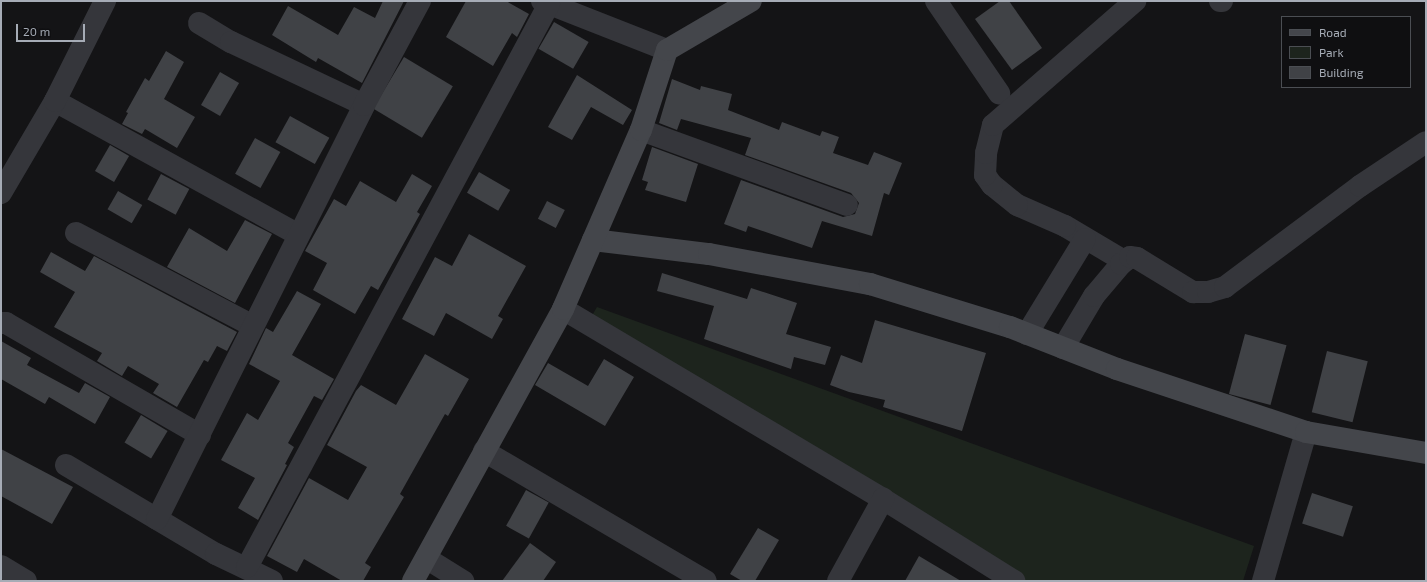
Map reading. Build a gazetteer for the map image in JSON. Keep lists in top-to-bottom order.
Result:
{
  "legend": ["Road", "Park", "Building"],
  "scale_bar": "20 m"
}
